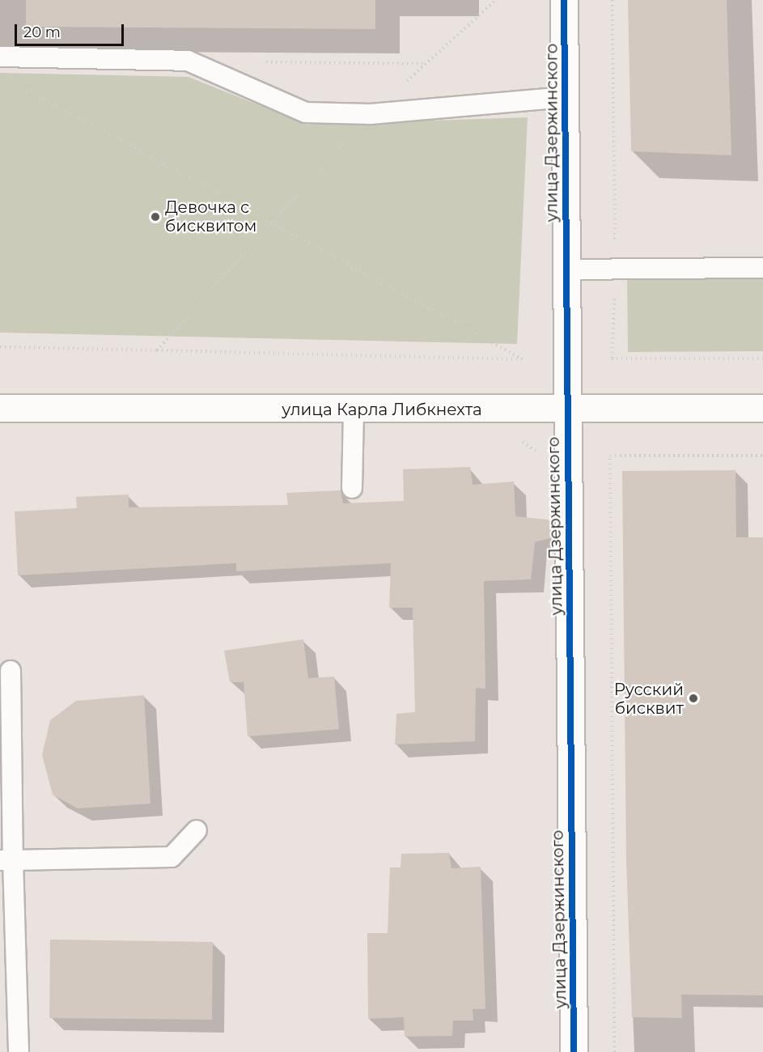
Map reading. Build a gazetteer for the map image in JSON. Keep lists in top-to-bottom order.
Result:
{
  "streets": {
    "street": ["улица Дзержинского", "улица Карла Либкнехта"]
  },
  "crossings": [
    ["улица Дзержинского", "улица Карла Либкнехта"]
  ],
  "places": ["Девочка с бисквитом", "Русский бисквит"],
  "scale_bar": "20 m"
}
